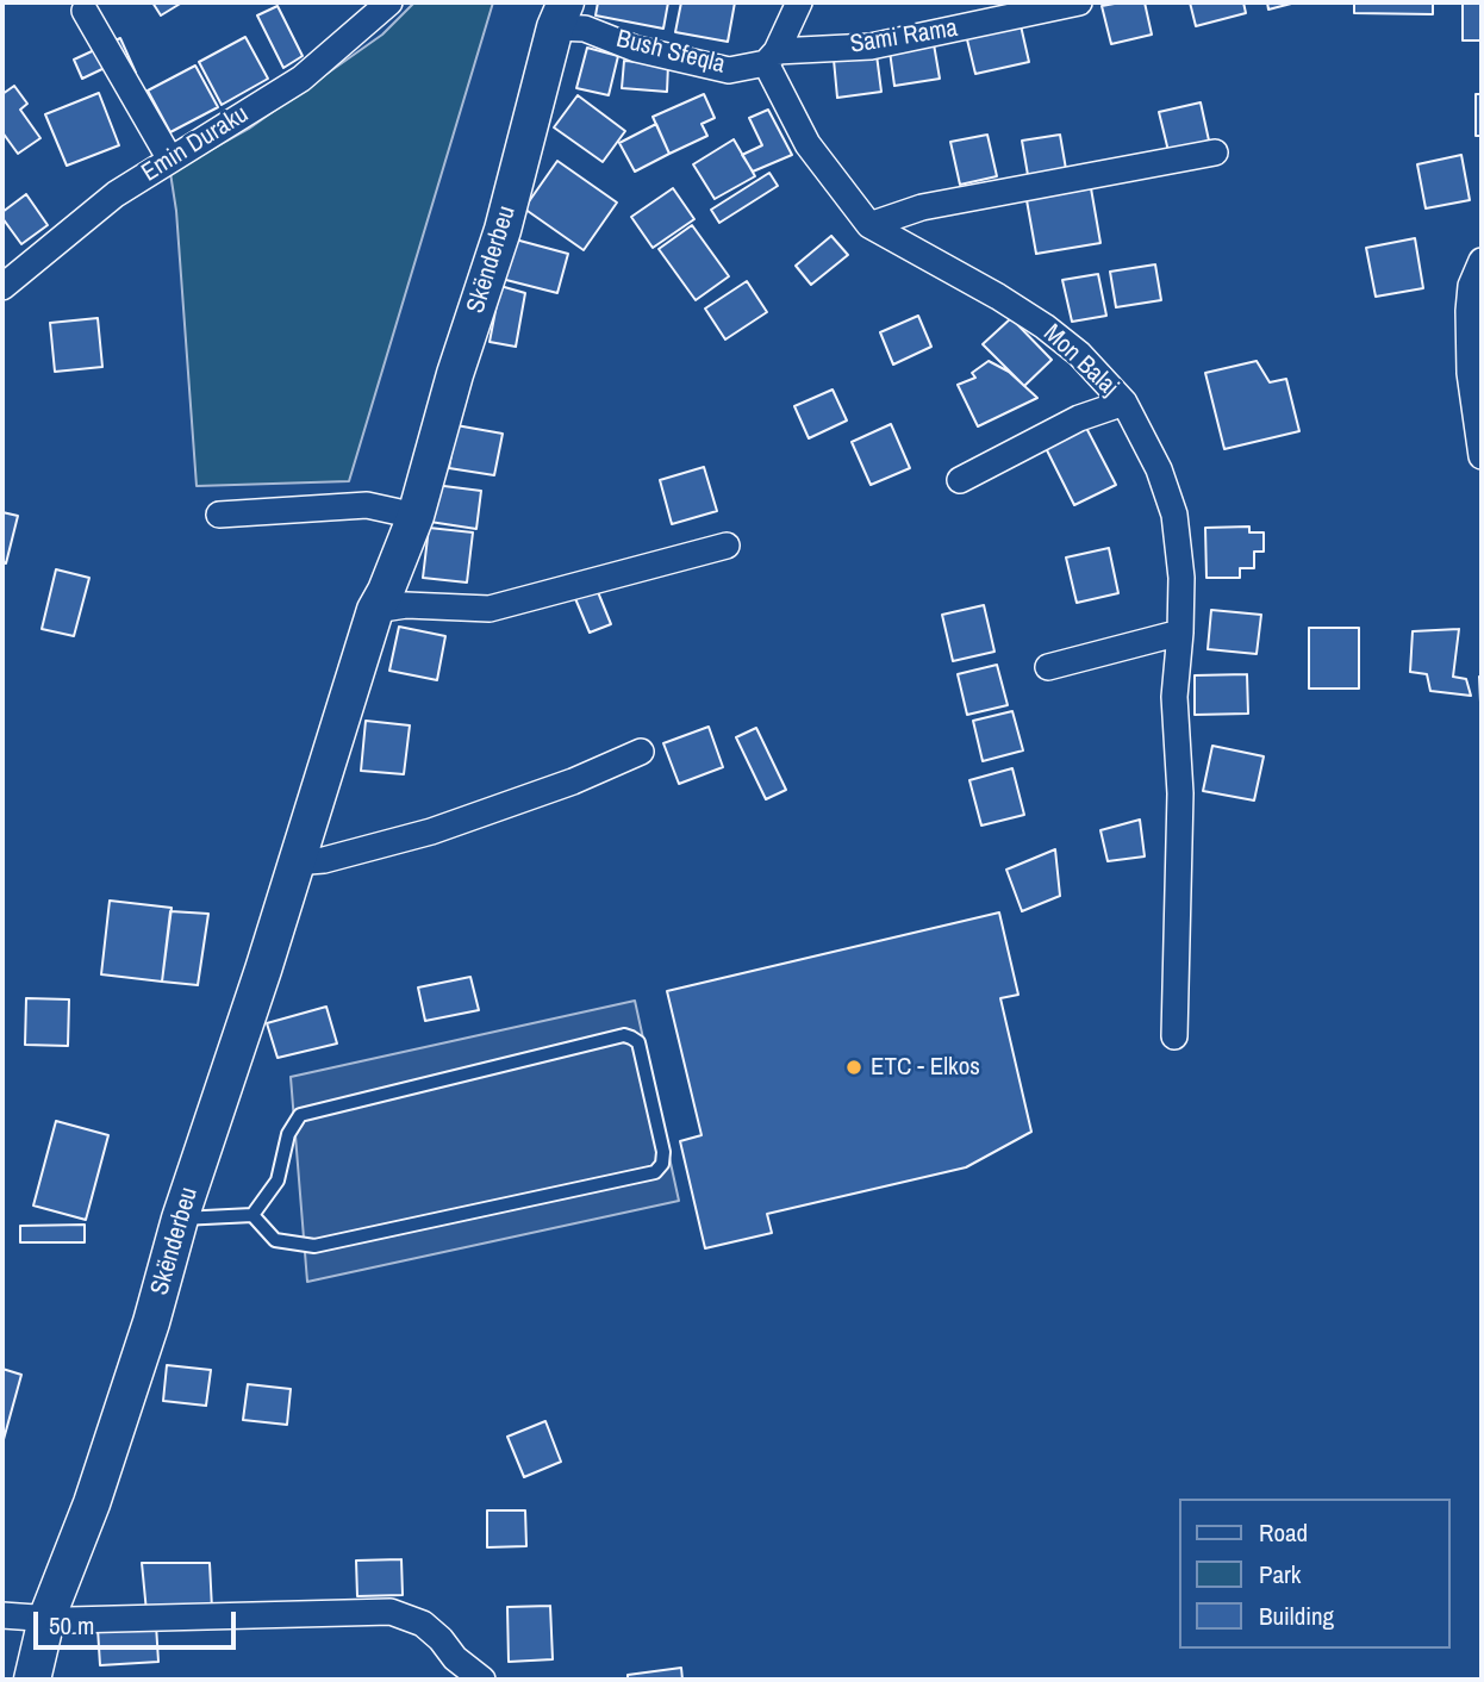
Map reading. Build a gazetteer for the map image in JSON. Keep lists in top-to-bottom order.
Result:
{
  "streets": {
    "main road": ["Skënderbeu"],
    "street": [
      "Sami Rama",
      "Bush Sfeqla",
      "Emin Duraku",
      "Mon Balaj"
    ]
  },
  "crossings": [
    ["Sami Rama", "Bush Sfeqla"],
    ["Sami Rama", "Mon Balaj"],
    ["Bush Sfeqla", "Skënderbeu"],
    ["Bush Sfeqla", "Mon Balaj"]
  ],
  "places": ["ETC - Elkos"],
  "legend": ["Road", "Park", "Building"],
  "scale_bar": "50 m"
}
